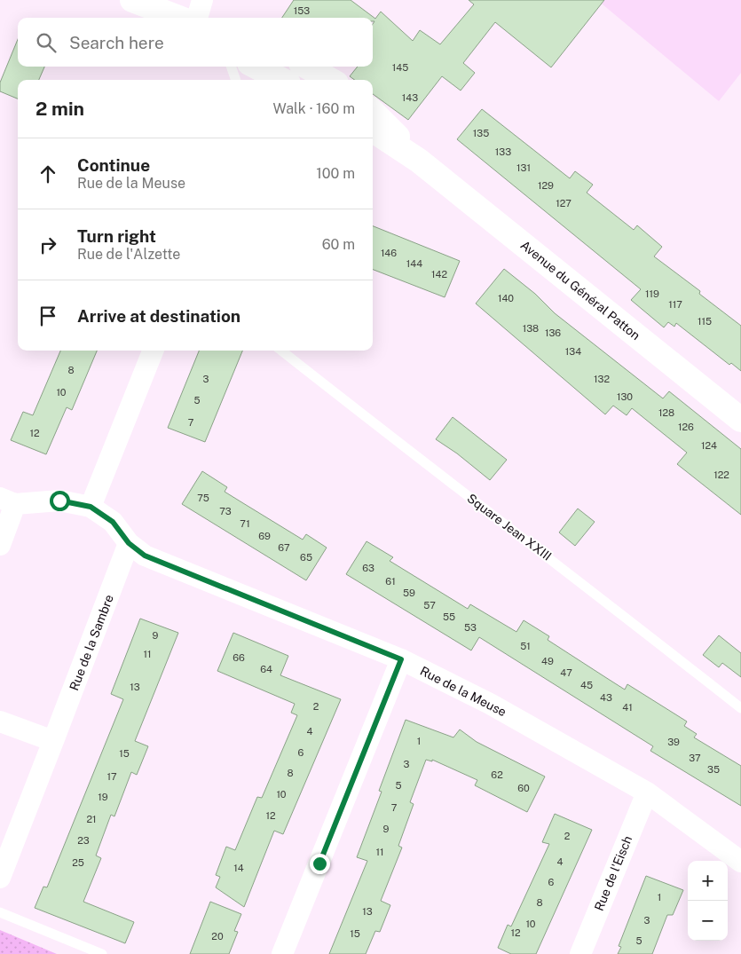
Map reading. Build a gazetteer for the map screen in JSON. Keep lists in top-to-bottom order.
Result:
{
  "streets": {
    "main road": ["Avenue du Général Patton"],
    "street": ["Rue de la Sambre", "Rue de la Meuse", "Rue de l'Eisch"],
    "lane": ["Square Jean XXIII"]
  },
  "crossings": [
    ["Rue de la Sambre", "Rue de la Meuse"],
    ["Rue de la Meuse", "Rue de l'Eisch"]
  ],
  "house_numbers": [
    "153",
    "145",
    "143",
    "135",
    "133",
    "131",
    "129",
    "127",
    "146",
    "144",
    "142",
    "119",
    "140",
    "117",
    "115",
    "138",
    "136",
    "134",
    "8",
    "3",
    "132",
    "10",
    "130",
    "5",
    "128",
    "7",
    "126",
    "12",
    "124",
    "122",
    "75",
    "73",
    "71",
    "69",
    "67",
    "65",
    "63",
    "61",
    "59",
    "57",
    "55",
    "53",
    "9",
    "51",
    "11",
    "66",
    "49",
    "64",
    "47",
    "45",
    "13",
    "43",
    "2",
    "41",
    "4",
    "1",
    "39",
    "6",
    "15",
    "37",
    "3",
    "35",
    "8",
    "62",
    "17",
    "5",
    "60",
    "10",
    "19",
    "7",
    "12",
    "21",
    "9",
    "2",
    "23",
    "11",
    "4",
    "25",
    "14",
    "6",
    "1",
    "8",
    "13",
    "3",
    "10",
    "12",
    "15",
    "20",
    "5"
  ],
  "page": {
    "search": "Search here",
    "heading": ["2 min", "Walk · 160 m"],
    "list": [
      ["Continue", "Rue de la Meuse", "100 m"],
      ["Turn right", "Rue de l'Alzette", "60 m"],
      "Arrive at destination"
    ],
    "map_buttons": ["+", "−"]
  }
}
